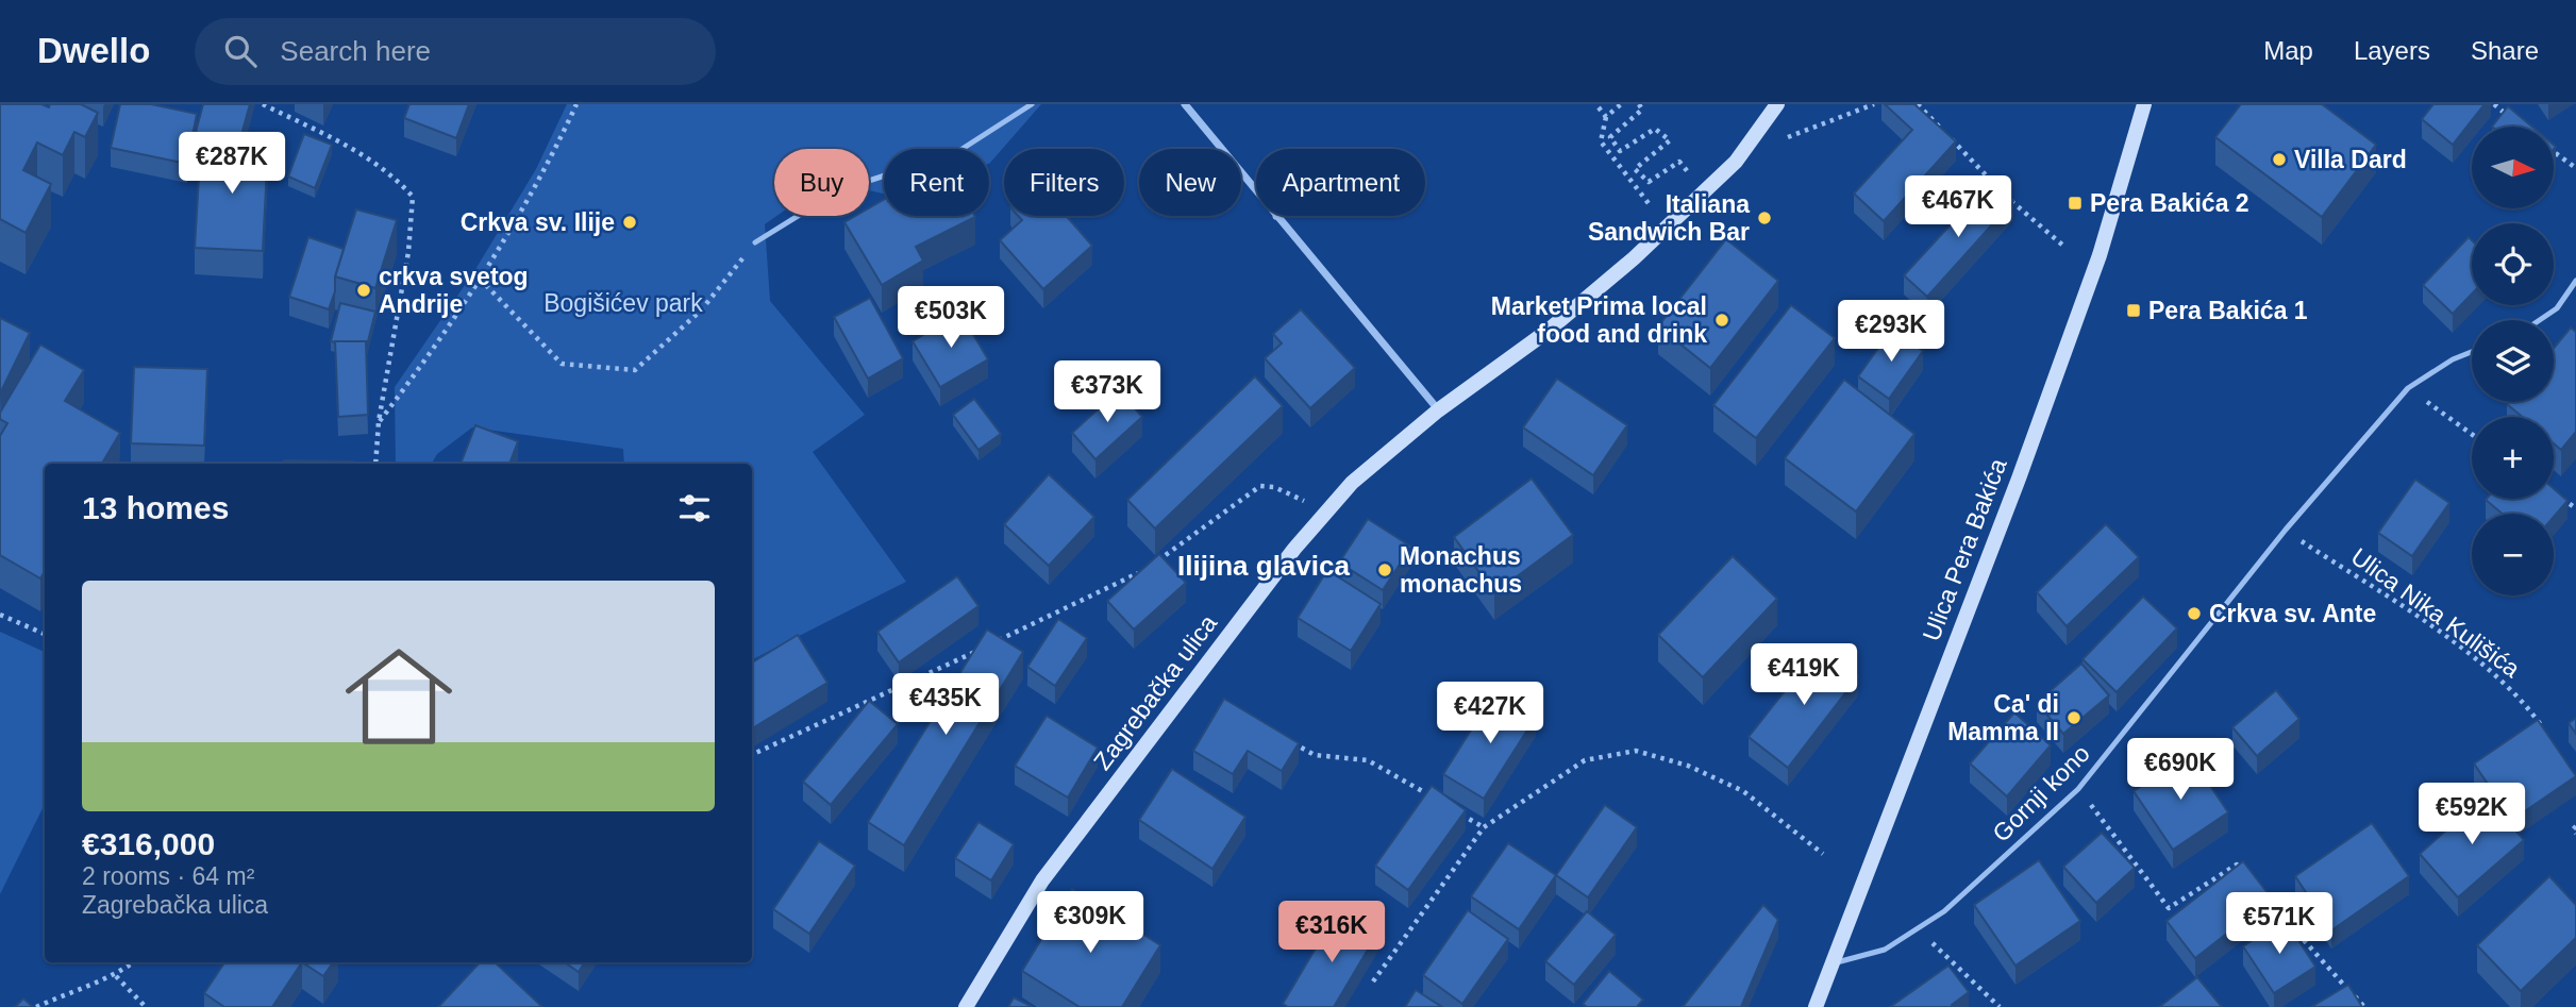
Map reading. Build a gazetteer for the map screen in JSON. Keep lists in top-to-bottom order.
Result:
{
  "streets": {
    "street": ["Ulica Pera Bakića", "Zagrebačka ulica"],
    "lane": ["Gornji kono"],
    "path": ["Ulica Nika Kulišića"]
  },
  "crossings": [
    ["Ulica Pera Bakića", "Gornji kono"],
    ["Ulica Nika Kulišića", "Gornji kono"]
  ],
  "districts": ["Ilijina glavica"],
  "parks": ["Bogišićev park"],
  "places": {
    "other": [
      "Villa Dard",
      "Italiana Sandwich Bar",
      "Crkva sv. Ilije",
      "crkva svetog Andrije",
      "Market Prima local food and drink",
      "Monachus monachus",
      "Crkva sv. Ante",
      "Ca' di Mamma II"
    ],
    "transit": ["Pera Bakića 2", "Pera Bakića 1"]
  },
  "north": "right",
  "page": {
    "header": "Dwello",
    "search": "Search here",
    "nav": ["Map", "Layers", "Share"],
    "map_buttons": ["+", "−"],
    "price": [
      "€287K",
      "€467K",
      "€503K",
      "€293K",
      "€373K",
      "€419K",
      "€435K",
      "€427K",
      "€690K",
      "€592K",
      "€309K",
      "€571K",
      "€316K"
    ],
    "chip": [
      "Buy",
      "Rent",
      "Filters",
      "New",
      "Apartment"
    ],
    "heading": "13 homes",
    "list": [
      {
        "name": "€316,000",
        "note": "2 rooms · 64 m² · Zagrebačka ulica"
      }
    ]
  }
}
